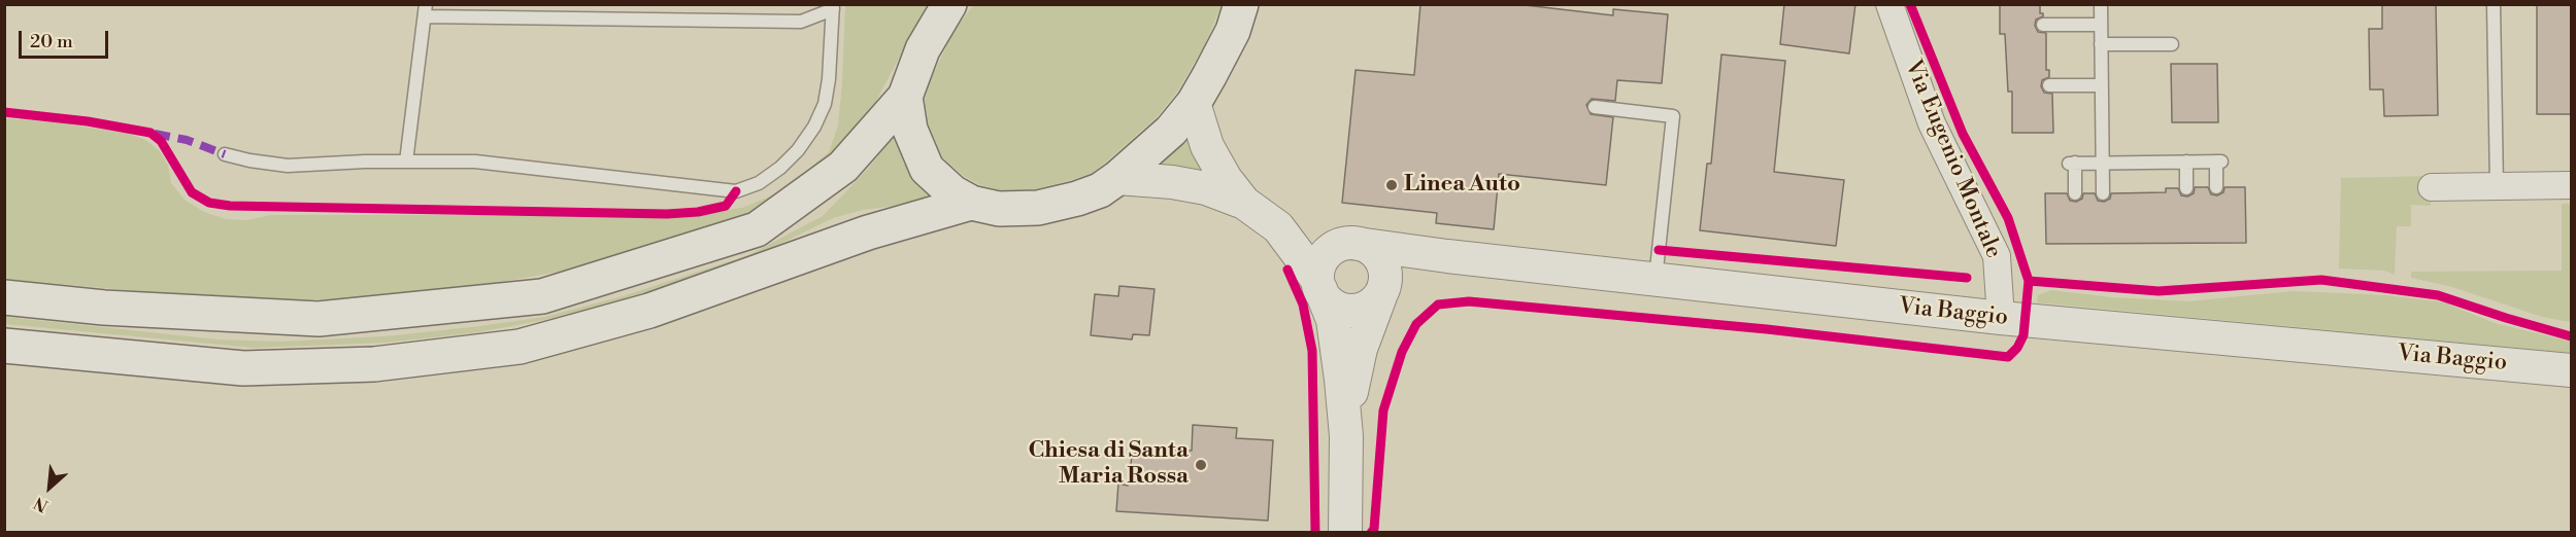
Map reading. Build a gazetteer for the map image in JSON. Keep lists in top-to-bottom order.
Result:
{
  "streets": {
    "street": ["Via Eugenio Montale", "Via Baggio"]
  },
  "crossings": [
    ["Via Eugenio Montale", "Via Baggio"]
  ],
  "places": ["Linea Auto", "Chiesa di Santa Maria Rossa"],
  "scale_bar": "20 m",
  "north": "bottom left"
}
